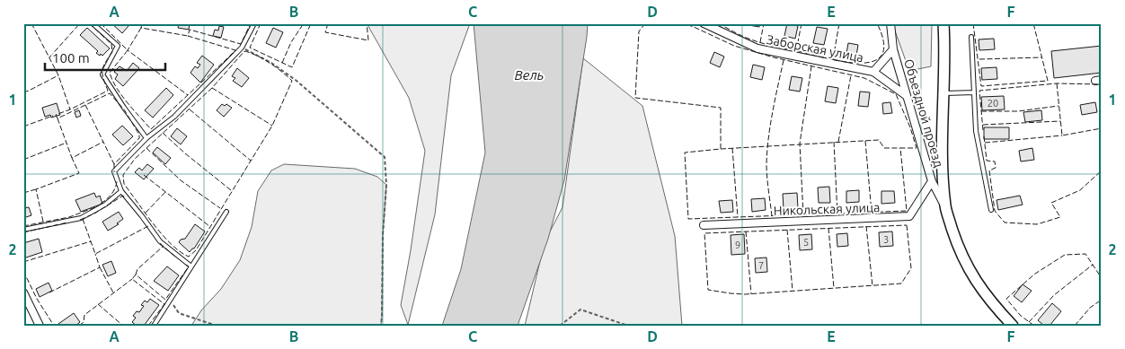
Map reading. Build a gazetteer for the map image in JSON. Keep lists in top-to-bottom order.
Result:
{
  "streets": {
    "street": ["Заборская улица", "Объездной проезд", "Никольская улица"]
  },
  "crossings": [
    ["Объездной проезд", "Никольская улица"]
  ],
  "water": ["Вель"],
  "house_numbers": [
    "20",
    "3",
    "5",
    "9",
    "7"
  ],
  "scale_bar": "100 m",
  "grid": {
    "columns": [
      "A",
      "B",
      "C",
      "D",
      "E",
      "F"
    ],
    "rows": ["1", "2"]
  }
}
